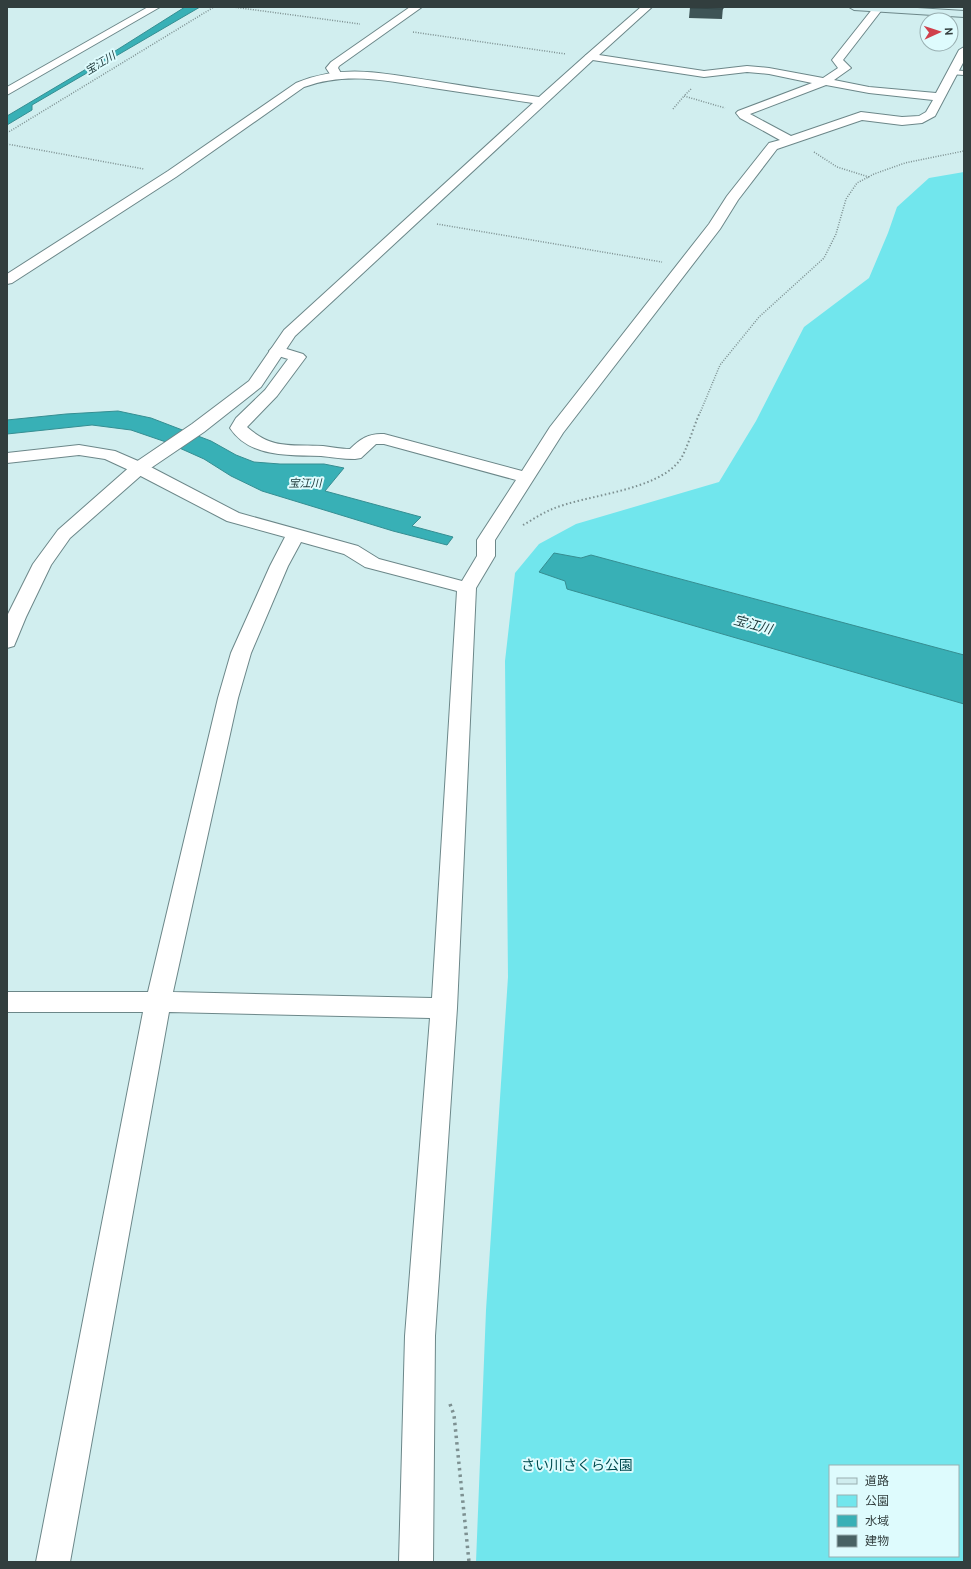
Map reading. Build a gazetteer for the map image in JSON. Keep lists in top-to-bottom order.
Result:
{
  "water": ["宝江川"],
  "parks": ["さい川さくら公園"],
  "legend": [
    "道路",
    "公園",
    "水域",
    "建物"
  ],
  "north": "right"
}
